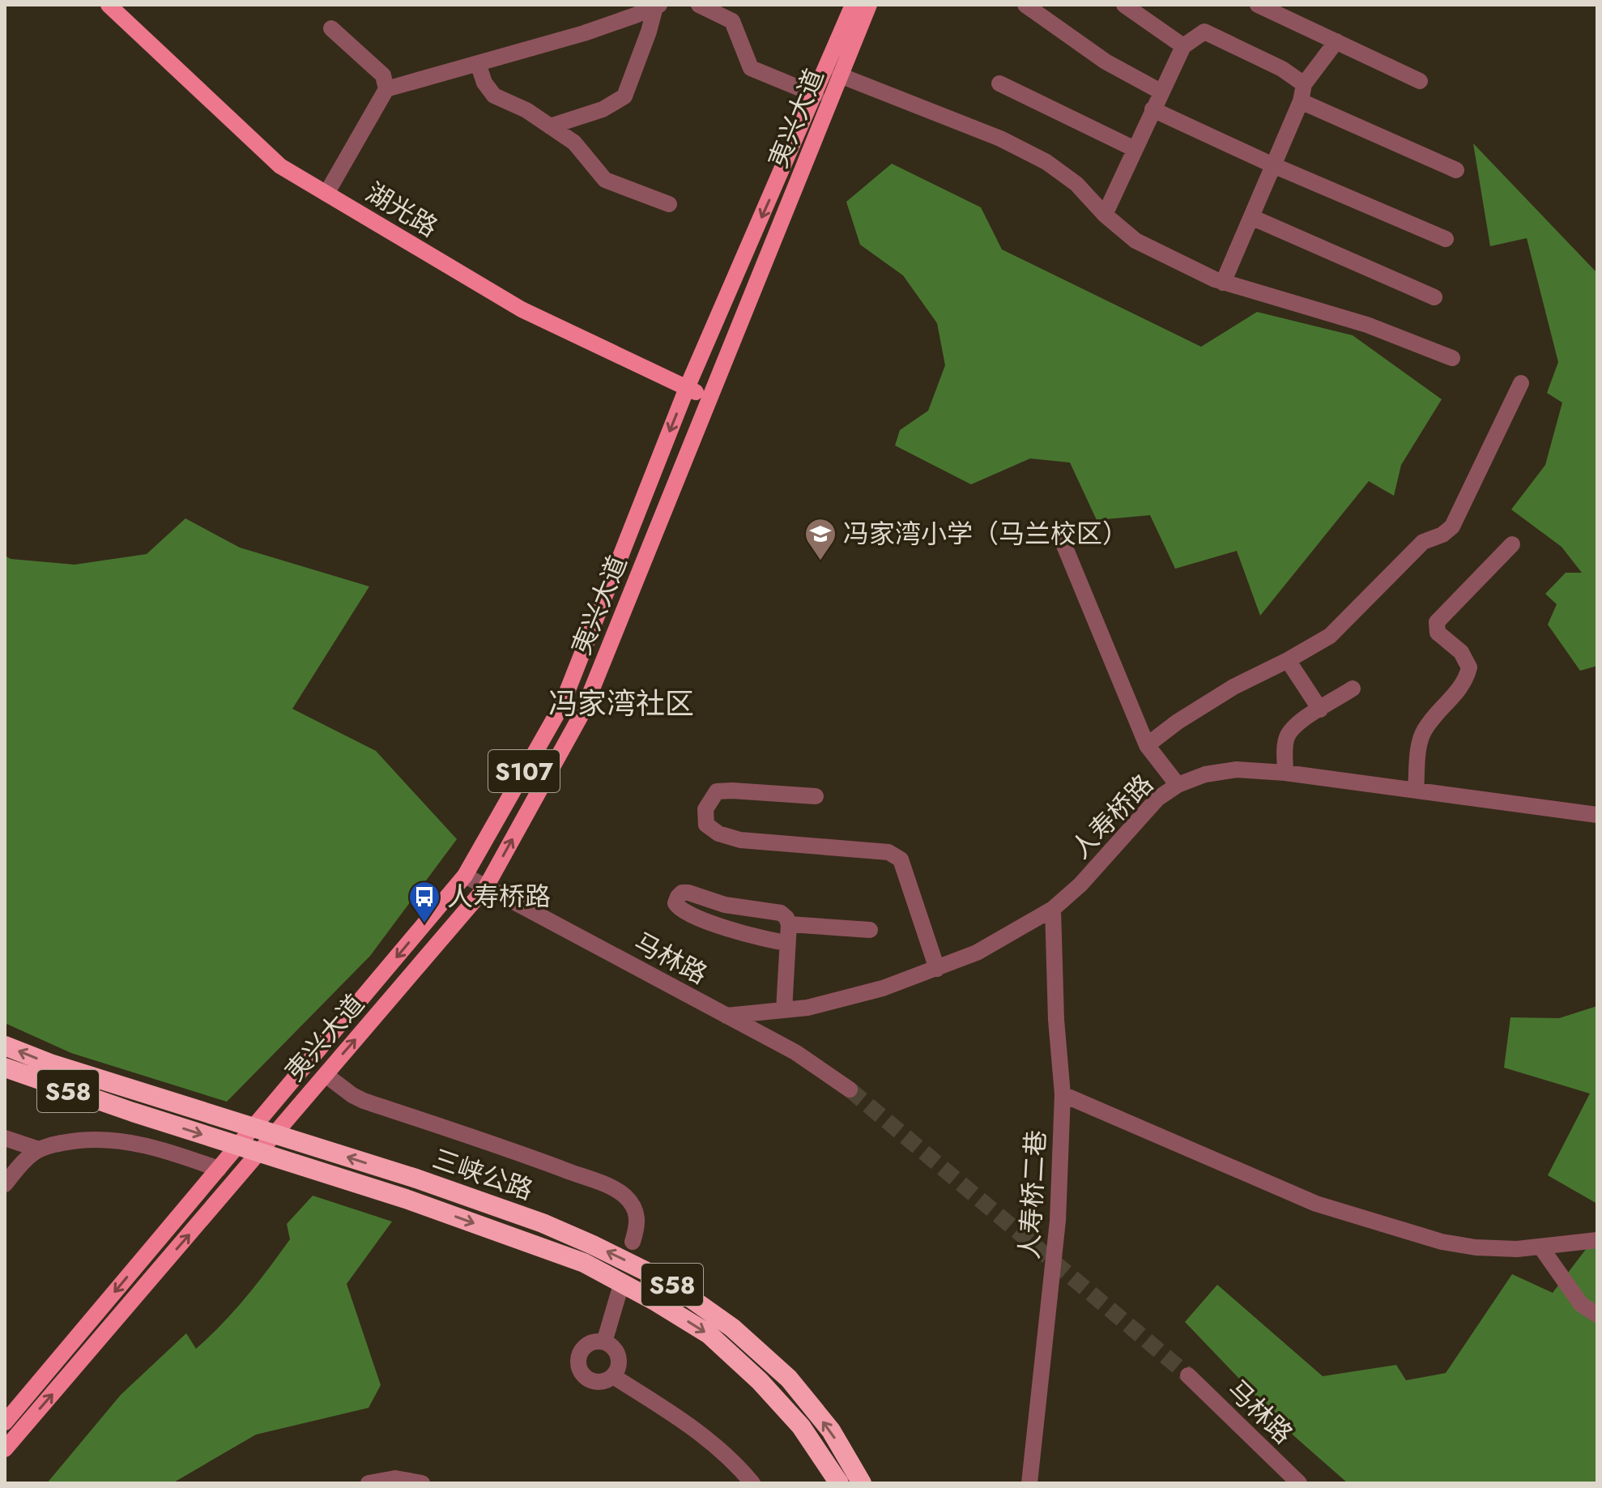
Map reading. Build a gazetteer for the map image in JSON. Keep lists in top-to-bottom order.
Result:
{
  "streets": {
    "highway": ["S58", "三峡公路"],
    "main road": ["夷兴大道", "湖光路", "S107"],
    "street": ["人寿桥路", "马林路", "人寿桥二巷"]
  },
  "crossings": [
    ["夷兴大道", "湖光路"],
    ["夷兴大道", "马林路"],
    ["人寿桥路", "马林路"],
    ["人寿桥路", "人寿桥二巷"]
  ],
  "districts": ["冯家湾社区"],
  "places": {
    "school or university": ["冯家湾小学（马兰校区）"],
    "bus stop": ["人寿桥路"]
  }
}
